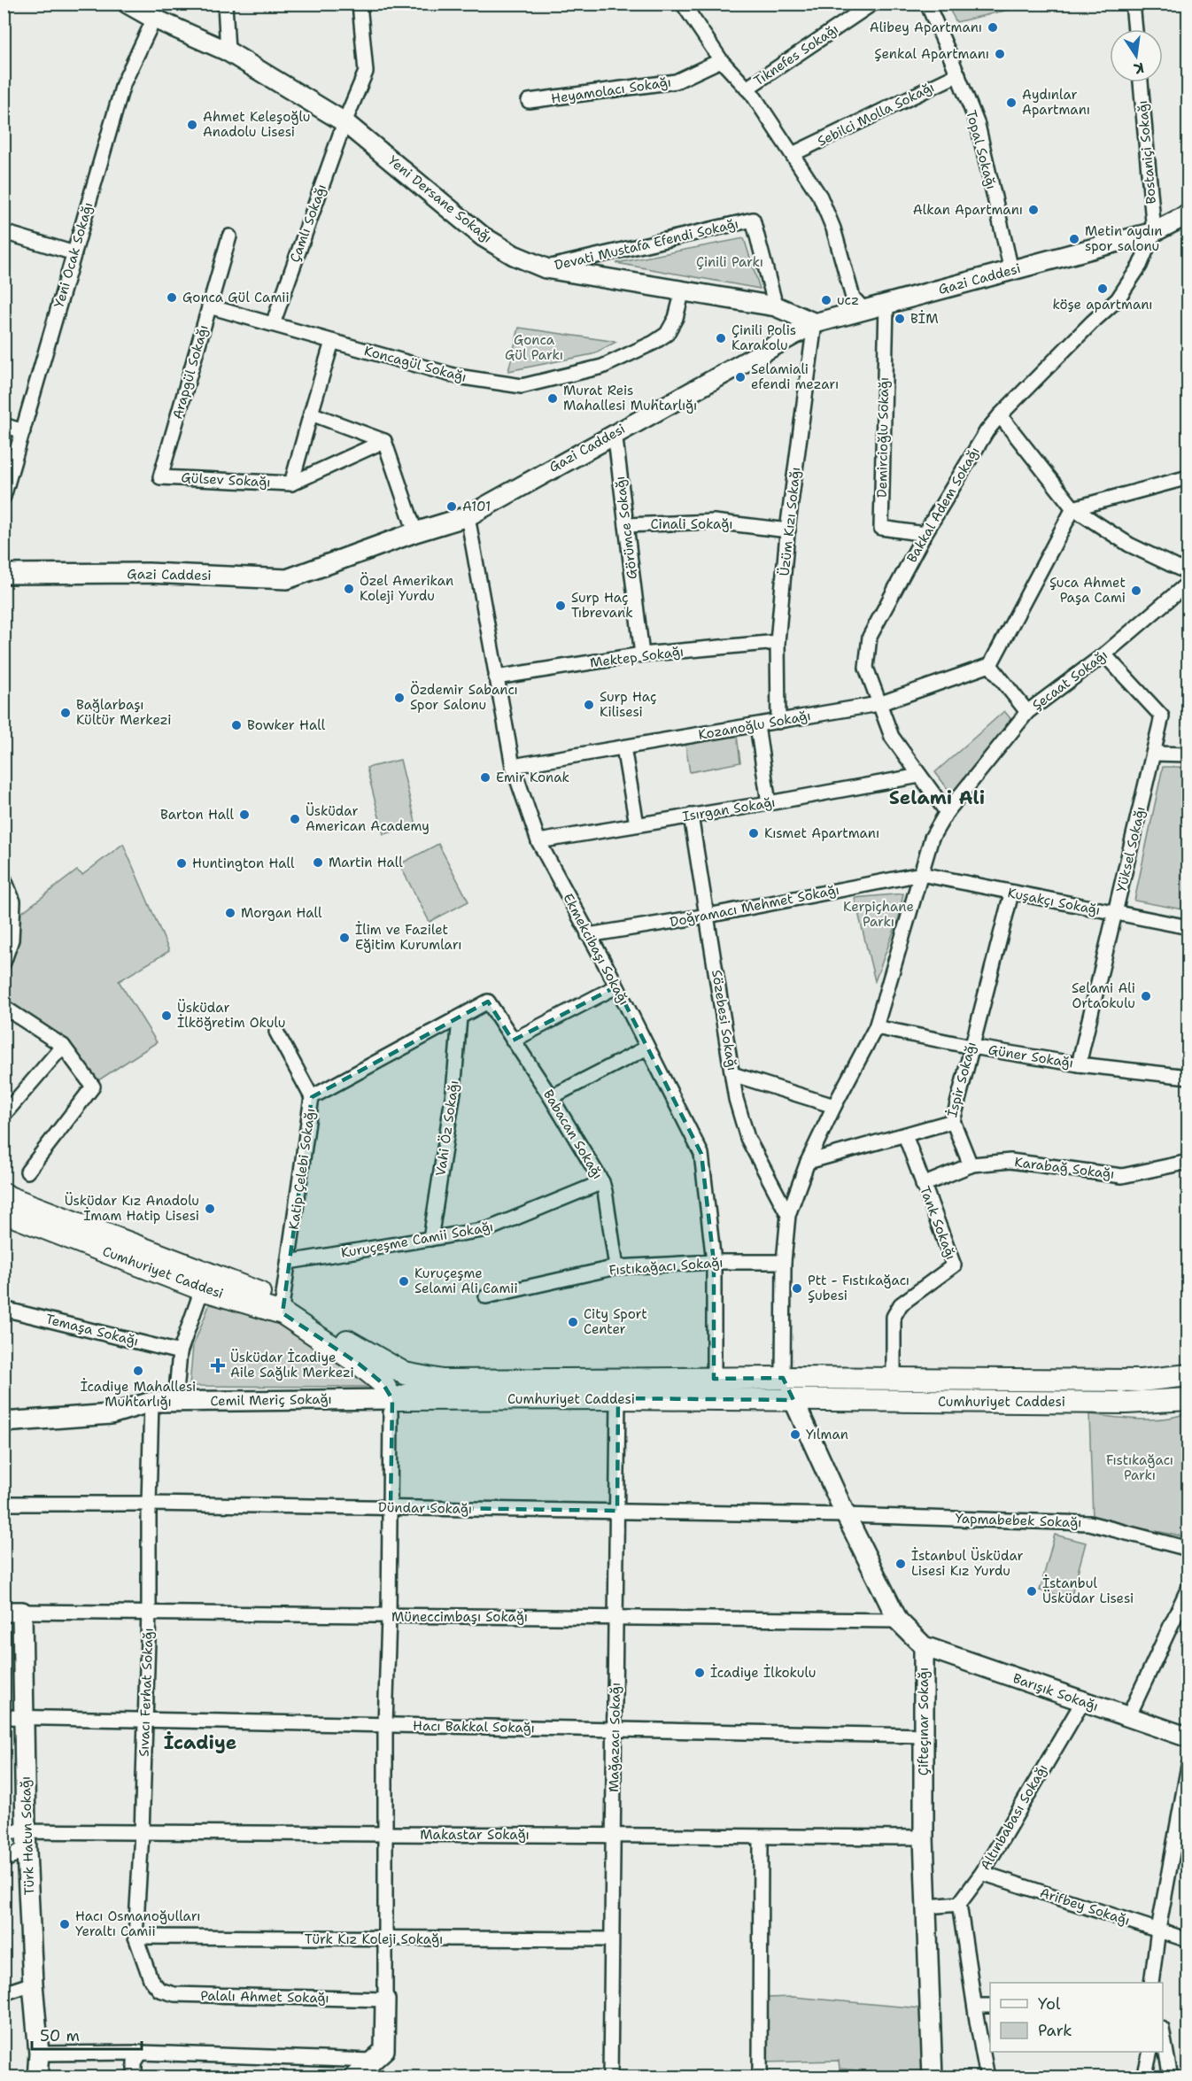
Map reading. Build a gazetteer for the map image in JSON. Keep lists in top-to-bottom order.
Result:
{
  "streets": {
    "main road": ["Cumhuriyet Caddesi"],
    "street": [
      "Tıknefes Sokağı",
      "Heyamolacı Sokağı",
      "Sebilci Molla Sokağı",
      "Topal Sokağı",
      "Bostaniçi Sokağı",
      "Yeni Dersane Sokağı",
      "Çamlı Sokağı",
      "Devati Mustafa Efendi Sokağı",
      "Yeni Ocak Sokağı",
      "Gazi Caddesi",
      "Koncagül Sokağı",
      "Arapgül Sokağı",
      "Demircioğlu Sokağı",
      "Gülsev Sokağı",
      "Bakkal Adem Sokağı",
      "Üzüm Kızı Sokağı",
      "Cinali Sokağı",
      "Görümce Sokağı",
      "Mektep Sokağı",
      "Şecaat Sokağı",
      "Kozanoğlu Sokağı",
      "Isırgan Sokağı",
      "Yüksel Sokağı",
      "Kuşakçı Sokağı",
      "Doğramacı Mehmet Sokağı",
      "Ekmekcibaşı Sokağı",
      "Sözebesi Sokağı",
      "Güner Sokağı",
      "İspir Sokağı",
      "Vahi Öz Sokağı",
      "Babacan Sokağı",
      "Karabağ Sokağı",
      "Katip Çelebi Sokağı",
      "Tank Sokağı",
      "Kuruçeşme Camii Sokağı",
      "Fıstıkağacı Sokağı",
      "Temaşa Sokağı",
      "Cemil Meriç Sokağı",
      "Dündar Sokağı",
      "Yapmabebek Sokağı",
      "Müneccimbaşı Sokağı",
      "Sıvacı Ferhat Sokağı",
      "Barışık Sokağı",
      "Çifteçınar Sokağı",
      "Hacı Bakkal Sokağı",
      "Mağazacı Sokağı",
      "Altınbabası Sokağı",
      "Makastar Sokağı",
      "Türk Hatun Sokağı",
      "Arifbey Sokağı",
      "Türk Kız Koleji Sokağı",
      "Palalı Ahmet Sokağı"
    ]
  },
  "crossings": [
    ["Sebilci Molla Sokağı", "Topal Sokağı"],
    ["Topal Sokağı", "Gazi Caddesi"],
    ["Bostaniçi Sokağı", "Gazi Caddesi"],
    ["Bostaniçi Sokağı", "Bakkal Adem Sokağı"],
    ["Yeni Dersane Sokağı", "Çamlı Sokağı"],
    ["Yeni Dersane Sokağı", "Devati Mustafa Efendi Sokağı"],
    ["Yeni Dersane Sokağı", "Yeni Ocak Sokağı"],
    ["Yeni Dersane Sokağı", "Gazi Caddesi"],
    ["Yeni Dersane Sokağı", "Koncagül Sokağı"],
    ["Yeni Dersane Sokağı", "Üzüm Kızı Sokağı"],
    ["Çamlı Sokağı", "Koncagül Sokağı"],
    ["Gazi Caddesi", "Demircioğlu Sokağı"],
    ["Gazi Caddesi", "Bakkal Adem Sokağı"],
    ["Gazi Caddesi", "Üzüm Kızı Sokağı"],
    ["Gazi Caddesi", "Görümce Sokağı"],
    ["Gazi Caddesi", "Ekmekcibaşı Sokağı"],
    ["Koncagül Sokağı", "Arapgül Sokağı"],
    ["Arapgül Sokağı", "Gülsev Sokağı"],
    ["Demircioğlu Sokağı", "Bakkal Adem Sokağı"],
    ["Bakkal Adem Sokağı", "Şecaat Sokağı"],
    ["Bakkal Adem Sokağı", "Kozanoğlu Sokağı"],
    ["Bakkal Adem Sokağı", "Isırgan Sokağı"],
    ["Üzüm Kızı Sokağı", "Cinali Sokağı"],
    ["Üzüm Kızı Sokağı", "Mektep Sokağı"],
    ["Üzüm Kızı Sokağı", "Kozanoğlu Sokağı"],
    ["Cinali Sokağı", "Görümce Sokağı"],
    ["Görümce Sokağı", "Mektep Sokağı"],
    ["Mektep Sokağı", "Ekmekcibaşı Sokağı"],
    ["Şecaat Sokağı", "Yüksel Sokağı"],
    ["Şecaat Sokağı", "Kuşakçı Sokağı"],
    ["Şecaat Sokağı", "Doğramacı Mehmet Sokağı"],
    ["Şecaat Sokağı", "Sözebesi Sokağı"],
    ["Şecaat Sokağı", "Güner Sokağı"],
    ["Şecaat Sokağı", "İspir Sokağı"],
    ["Şecaat Sokağı", "Fıstıkağacı Sokağı"],
    ["Şecaat Sokağı", "Cumhuriyet Caddesi"],
    ["Kozanoğlu Sokağı", "Ekmekcibaşı Sokağı"],
    ["Isırgan Sokağı", "Ekmekcibaşı Sokağı"],
    ["Isırgan Sokağı", "Sözebesi Sokağı"],
    ["Yüksel Sokağı", "Kuşakçı Sokağı"],
    ["Yüksel Sokağı", "Güner Sokağı"],
    ["Kuşakçı Sokağı", "Doğramacı Mehmet Sokağı"],
    ["Kuşakçı Sokağı", "İspir Sokağı"],
    ["Doğramacı Mehmet Sokağı", "Ekmekcibaşı Sokağı"],
    ["Doğramacı Mehmet Sokağı", "Sözebesi Sokağı"],
    ["Ekmekcibaşı Sokağı", "Fıstıkağacı Sokağı"],
    ["Ekmekcibaşı Sokağı", "Cumhuriyet Caddesi"],
    ["Güner Sokağı", "İspir Sokağı"],
    ["İspir Sokağı", "Tank Sokağı"],
    ["Vahi Öz Sokağı", "Katip Çelebi Sokağı"],
    ["Vahi Öz Sokağı", "Kuruçeşme Camii Sokağı"],
    ["Babacan Sokağı", "Katip Çelebi Sokağı"],
    ["Babacan Sokağı", "Kuruçeşme Camii Sokağı"],
    ["Babacan Sokağı", "Fıstıkağacı Sokağı"],
    ["Karabağ Sokağı", "Tank Sokağı"],
    ["Katip Çelebi Sokağı", "Kuruçeşme Camii Sokağı"],
    ["Katip Çelebi Sokağı", "Cumhuriyet Caddesi"],
    ["Tank Sokağı", "Cumhuriyet Caddesi"],
    ["Cumhuriyet Caddesi", "Cemil Meriç Sokağı"],
    ["Cumhuriyet Caddesi", "Mağazacı Sokağı"],
    ["Cemil Meriç Sokağı", "Sıvacı Ferhat Sokağı"],
    ["Dündar Sokağı", "Yapmabebek Sokağı"],
    ["Dündar Sokağı", "Sıvacı Ferhat Sokağı"],
    ["Dündar Sokağı", "Mağazacı Sokağı"],
    ["Müneccimbaşı Sokağı", "Sıvacı Ferhat Sokağı"],
    ["Müneccimbaşı Sokağı", "Mağazacı Sokağı"],
    ["Müneccimbaşı Sokağı", "Türk Hatun Sokağı"],
    ["Sıvacı Ferhat Sokağı", "Hacı Bakkal Sokağı"],
    ["Sıvacı Ferhat Sokağı", "Makastar Sokağı"],
    ["Sıvacı Ferhat Sokağı", "Türk Kız Koleji Sokağı"],
    ["Sıvacı Ferhat Sokağı", "Palalı Ahmet Sokağı"],
    ["Barışık Sokağı", "Çifteçınar Sokağı"],
    ["Barışık Sokağı", "Altınbabası Sokağı"],
    ["Çifteçınar Sokağı", "Hacı Bakkal Sokağı"],
    ["Çifteçınar Sokağı", "Makastar Sokağı"],
    ["Hacı Bakkal Sokağı", "Mağazacı Sokağı"],
    ["Hacı Bakkal Sokağı", "Türk Hatun Sokağı"],
    ["Mağazacı Sokağı", "Makastar Sokağı"],
    ["Mağazacı Sokağı", "Türk Kız Koleji Sokağı"],
    ["Altınbabası Sokağı", "Arifbey Sokağı"],
    ["Makastar Sokağı", "Türk Hatun Sokağı"]
  ],
  "districts": ["Selami Ali", "İcadiye"],
  "parks": [
    "Çinili Parkı",
    "Gonca Gül Parkı",
    "Kerpiçhane Parkı",
    "Fıstıkağacı Parkı"
  ],
  "places": {
    "other": [
      "Alibey Apartmanı",
      "Şenkal Apartmanı",
      "Aydınlar Apartmanı",
      "Ahmet Keleşoğlu Anadolu Lisesi",
      "Alkan Apartmanı",
      "Metin aydın spor salonu",
      "köşe apartmanı",
      "Gonca Gül Camii",
      "ucz",
      "BİM",
      "Çinili Polis Karakolu",
      "Selamiali efendi mezarı",
      "Murat Reis Mahallesi Muhtarlığı",
      "A101",
      "Özel Amerikan Koleji Yurdu",
      "Şuca Ahmet Paşa Cami",
      "Surp Haç Tıbrevank",
      "Özdemir Sabancı Spor Salonu",
      "Surp Haç Kilisesi",
      "Bağlarbaşı Kültür Merkezi",
      "Bowker Hall",
      "Emir Konak",
      "Barton Hall",
      "Üsküdar American Academy",
      "Kısmet Apartmanı",
      "Martin Hall",
      "Huntington Hall",
      "Morgan Hall",
      "İlim ve Fazilet Eğitim Kurumları",
      "Selami Ali Ortaokulu",
      "Üsküdar İlköğretim Okulu",
      "Üsküdar Kız Anadolu İmam Hatip Lisesi",
      "Kuruçeşme Selami Ali Camii",
      "Ptt - Fıstıkağacı Şubesi",
      "City Sport Center",
      "İcadiye Mahallesi Muhtarlığı",
      "Yılman",
      "İstanbul Üsküdar Lisesi Kız Yurdu",
      "İstanbul Üsküdar Lisesi",
      "İcadiye İlkokulu",
      "Hacı Osmanoğulları Yeraltı Camii"
    ],
    "health": ["Üsküdar İcadiye Aile Sağlık Merkezi"]
  },
  "legend": ["Yol", "Park"],
  "scale_bar": "50 m",
  "north": "bottom"
}
